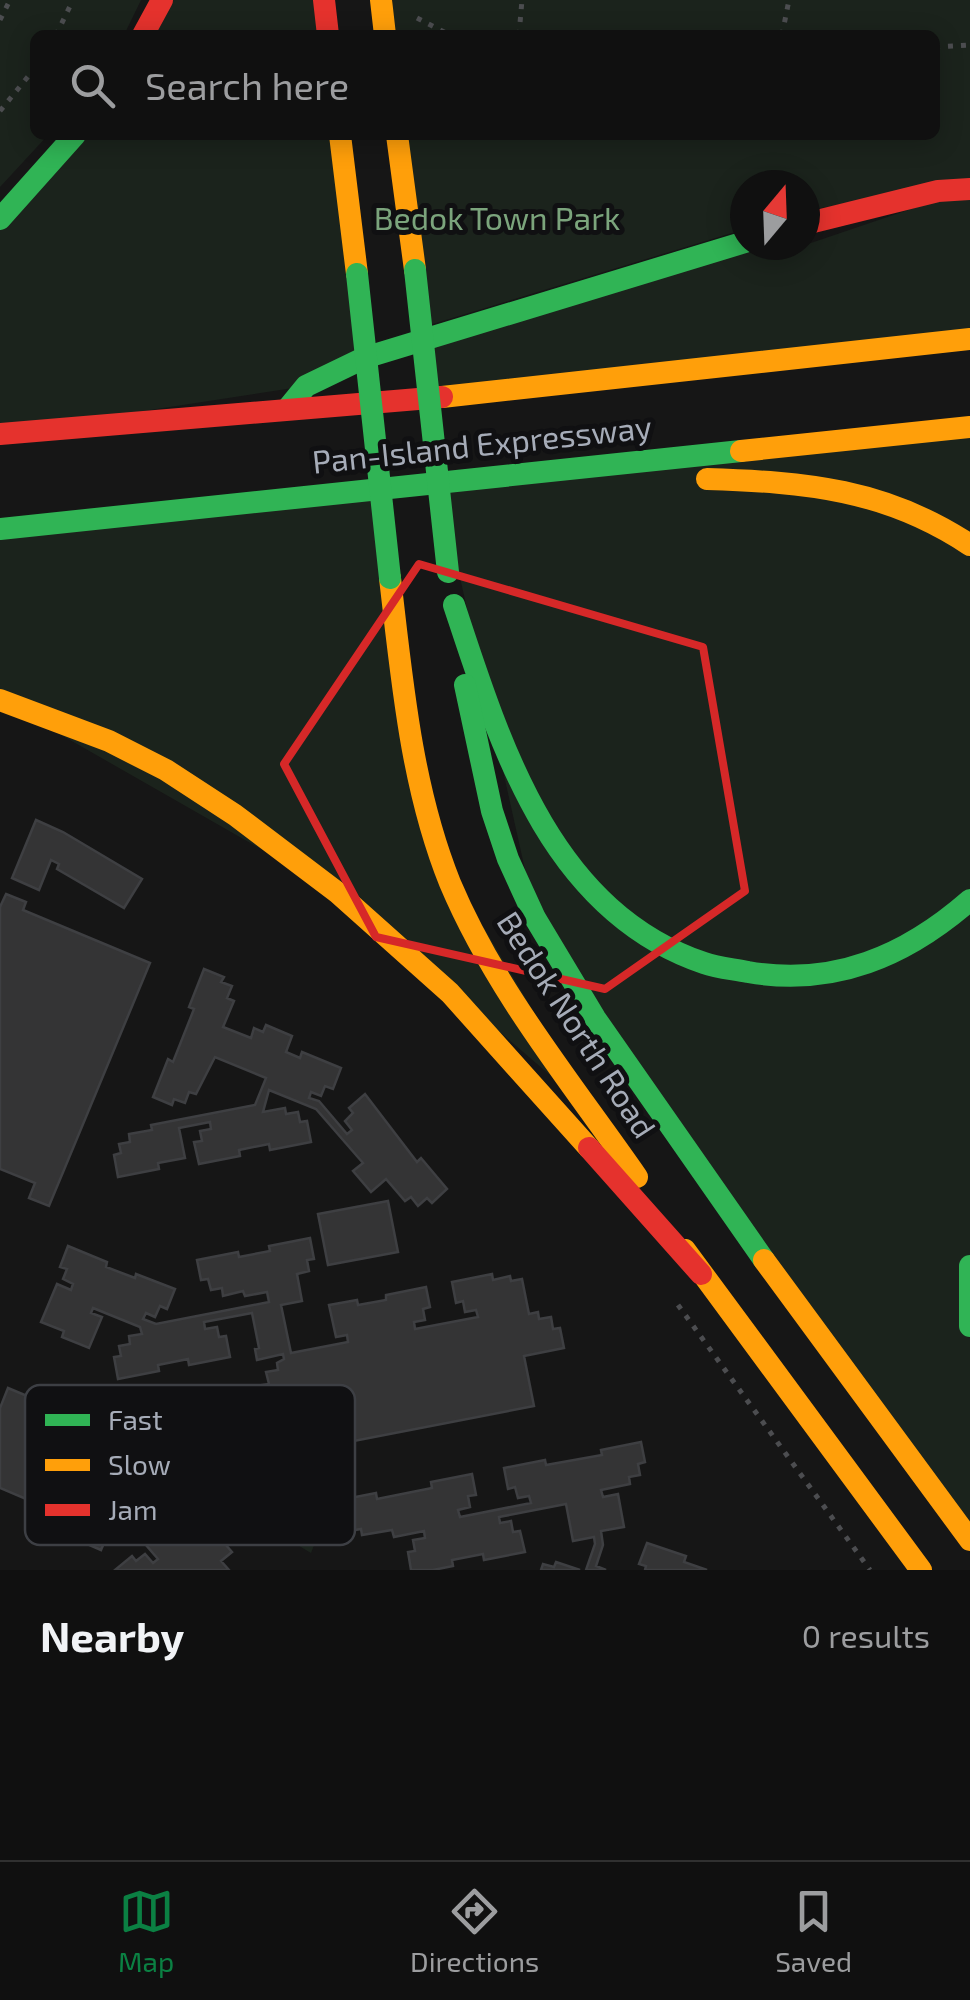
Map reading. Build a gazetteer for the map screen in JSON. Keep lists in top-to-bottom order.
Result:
{
  "streets": {
    "main road": ["Pan-Island Expressway", "Bedok North Road"]
  },
  "parks": ["Bedok Town Park"],
  "legend": ["Fast", "Slow", "Jam"],
  "north": "top",
  "page": {
    "search": "Search here",
    "heading": ["Nearby", "0 results"],
    "nav": ["Map", "Directions", "Saved"]
  }
}
